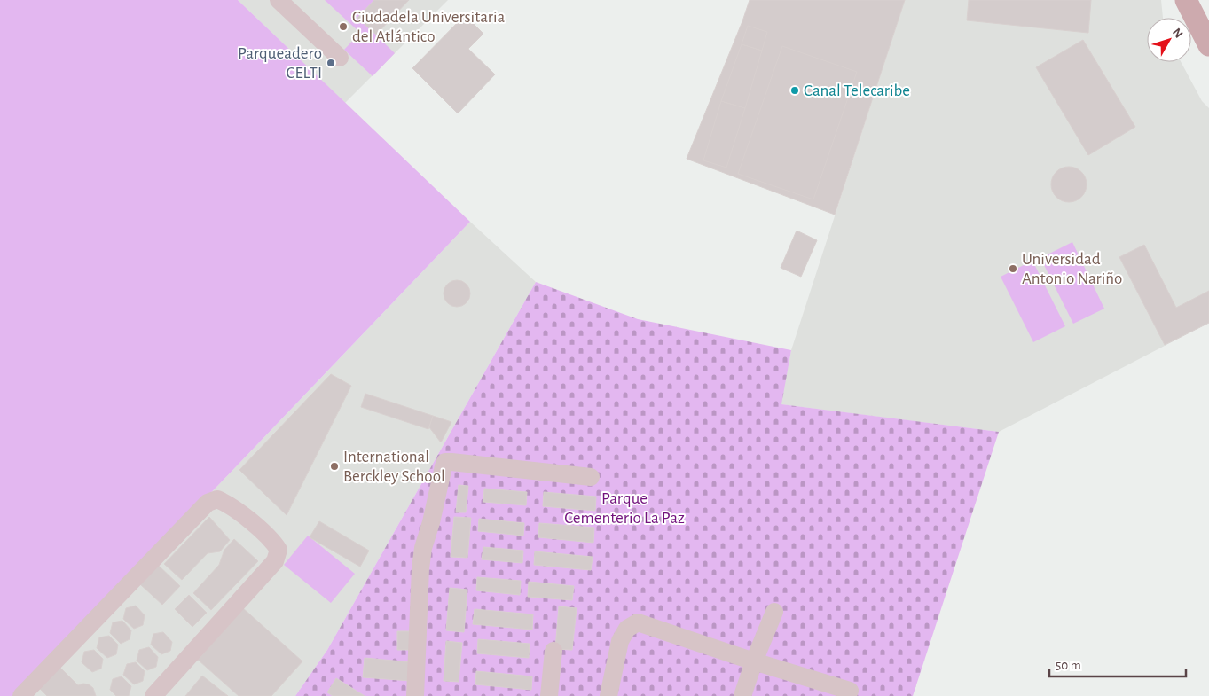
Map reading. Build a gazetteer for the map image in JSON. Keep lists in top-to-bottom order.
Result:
{
  "parks": ["Parque Cementerio La Paz"],
  "places": [
    "Ciudadela Universitaria del Atlántico",
    "Parqueadero CELTI",
    "Canal Telecaribe",
    "Universidad Antonio Nariño",
    "International Berckley School"
  ],
  "scale_bar": "50 m",
  "north": "top right"
}
